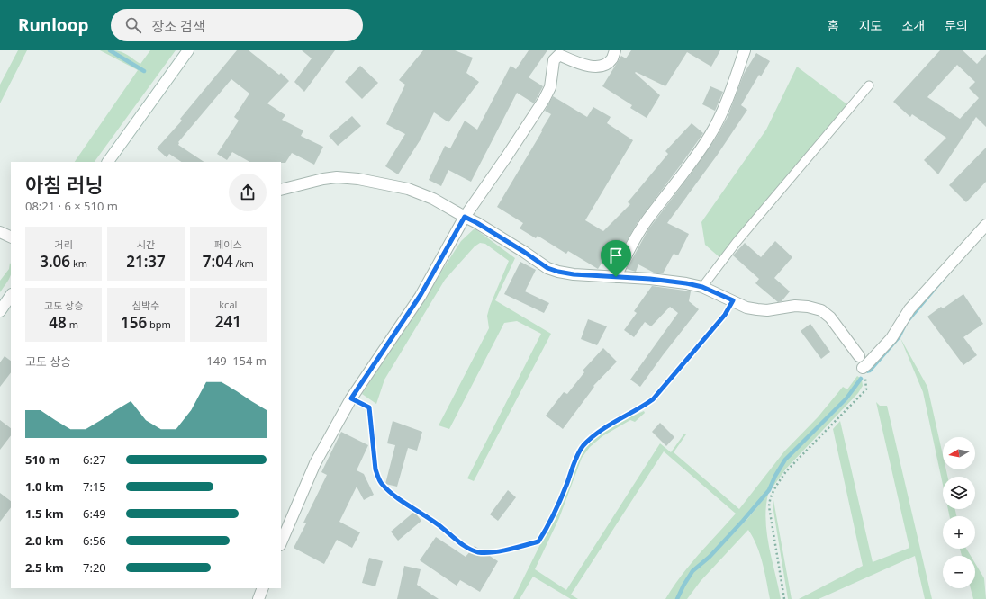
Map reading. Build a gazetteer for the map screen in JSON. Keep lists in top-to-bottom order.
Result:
{
  "north": "left",
  "page": {
    "header": "Runloop",
    "search": "장소 검색",
    "nav": [
      "홈",
      "지도",
      "소개",
      "문의"
    ],
    "heading": ["아침 러닝", "08:21 · 6 × 510 m"],
    "stats": [
      ["거리", "3.06 km"],
      ["시간", "21:37"],
      ["페이스", "7:04 /km"],
      ["고도 상승", "48 m"],
      ["심박수", "156 bpm"],
      ["kcal", "241"]
    ],
    "chart": ["고도 상승", "149–154 m"],
    "map_buttons": ["+", "−"],
    "list": [
      {
        "name": "510 m",
        "note": "6:27"
      },
      {
        "name": "1.0 km",
        "note": "7:15"
      },
      {
        "name": "1.5 km",
        "note": "6:49"
      },
      {
        "name": "2.0 km",
        "note": "6:56"
      },
      {
        "name": "2.5 km",
        "note": "7:20"
      }
    ]
  }
}
